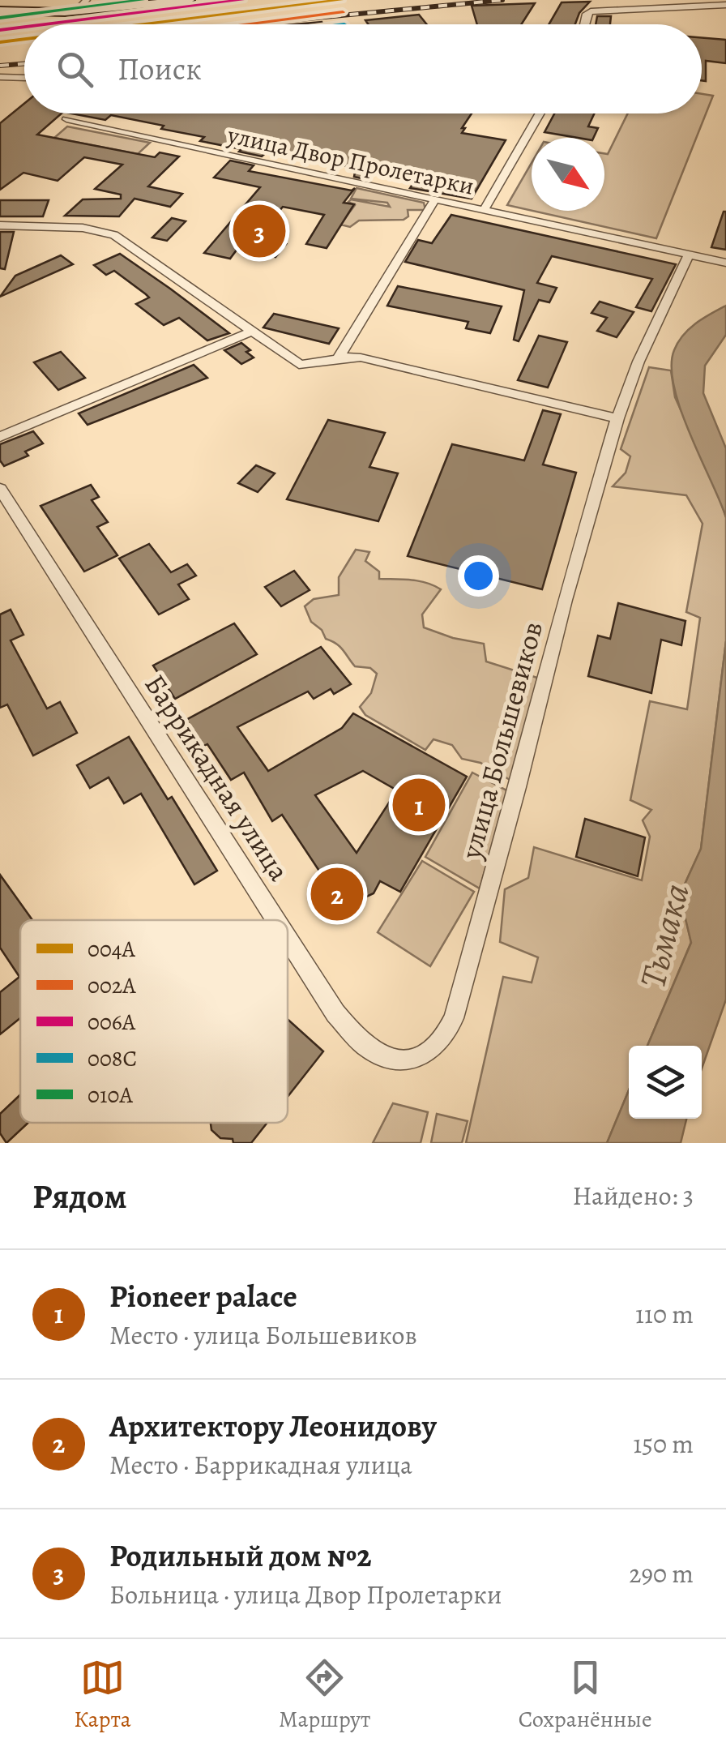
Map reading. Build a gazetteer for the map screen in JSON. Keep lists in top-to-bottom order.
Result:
{
  "streets": {
    "street": ["улица Двор Пролетарки", "улица Большевиков", "Баррикадная улица"]
  },
  "crossings": [
    ["улица Двор Пролетарки", "улица Большевиков"],
    ["улица Большевиков", "Баррикадная улица"]
  ],
  "water": ["Тьмака"],
  "lines": [
    "transit line 004А",
    "transit line 006А",
    "transit line 010А",
    "transit line 002А"
  ],
  "legend": [
    "004А",
    "002А",
    "006А",
    "008С",
    "010А"
  ],
  "north": "bottom right",
  "page": {
    "search": "Поиск",
    "pins": ["3", "1", "2"],
    "heading": ["Рядом", "Найдено: 3"],
    "list": [
      {
        "mark": "1",
        "name": "Pioneer palace",
        "note": "Место · улица Большевиков",
        "value": "110 m"
      },
      {
        "mark": "2",
        "name": "Архитектору Леонидову",
        "note": "Место · Баррикадная улица",
        "value": "150 m"
      },
      {
        "mark": "3",
        "name": "Родильный дом №2",
        "note": "Больница · улица Двор Пролетарки",
        "value": "290 m"
      }
    ],
    "nav": ["Карта", "Маршрут", "Сохранённые"]
  }
}
